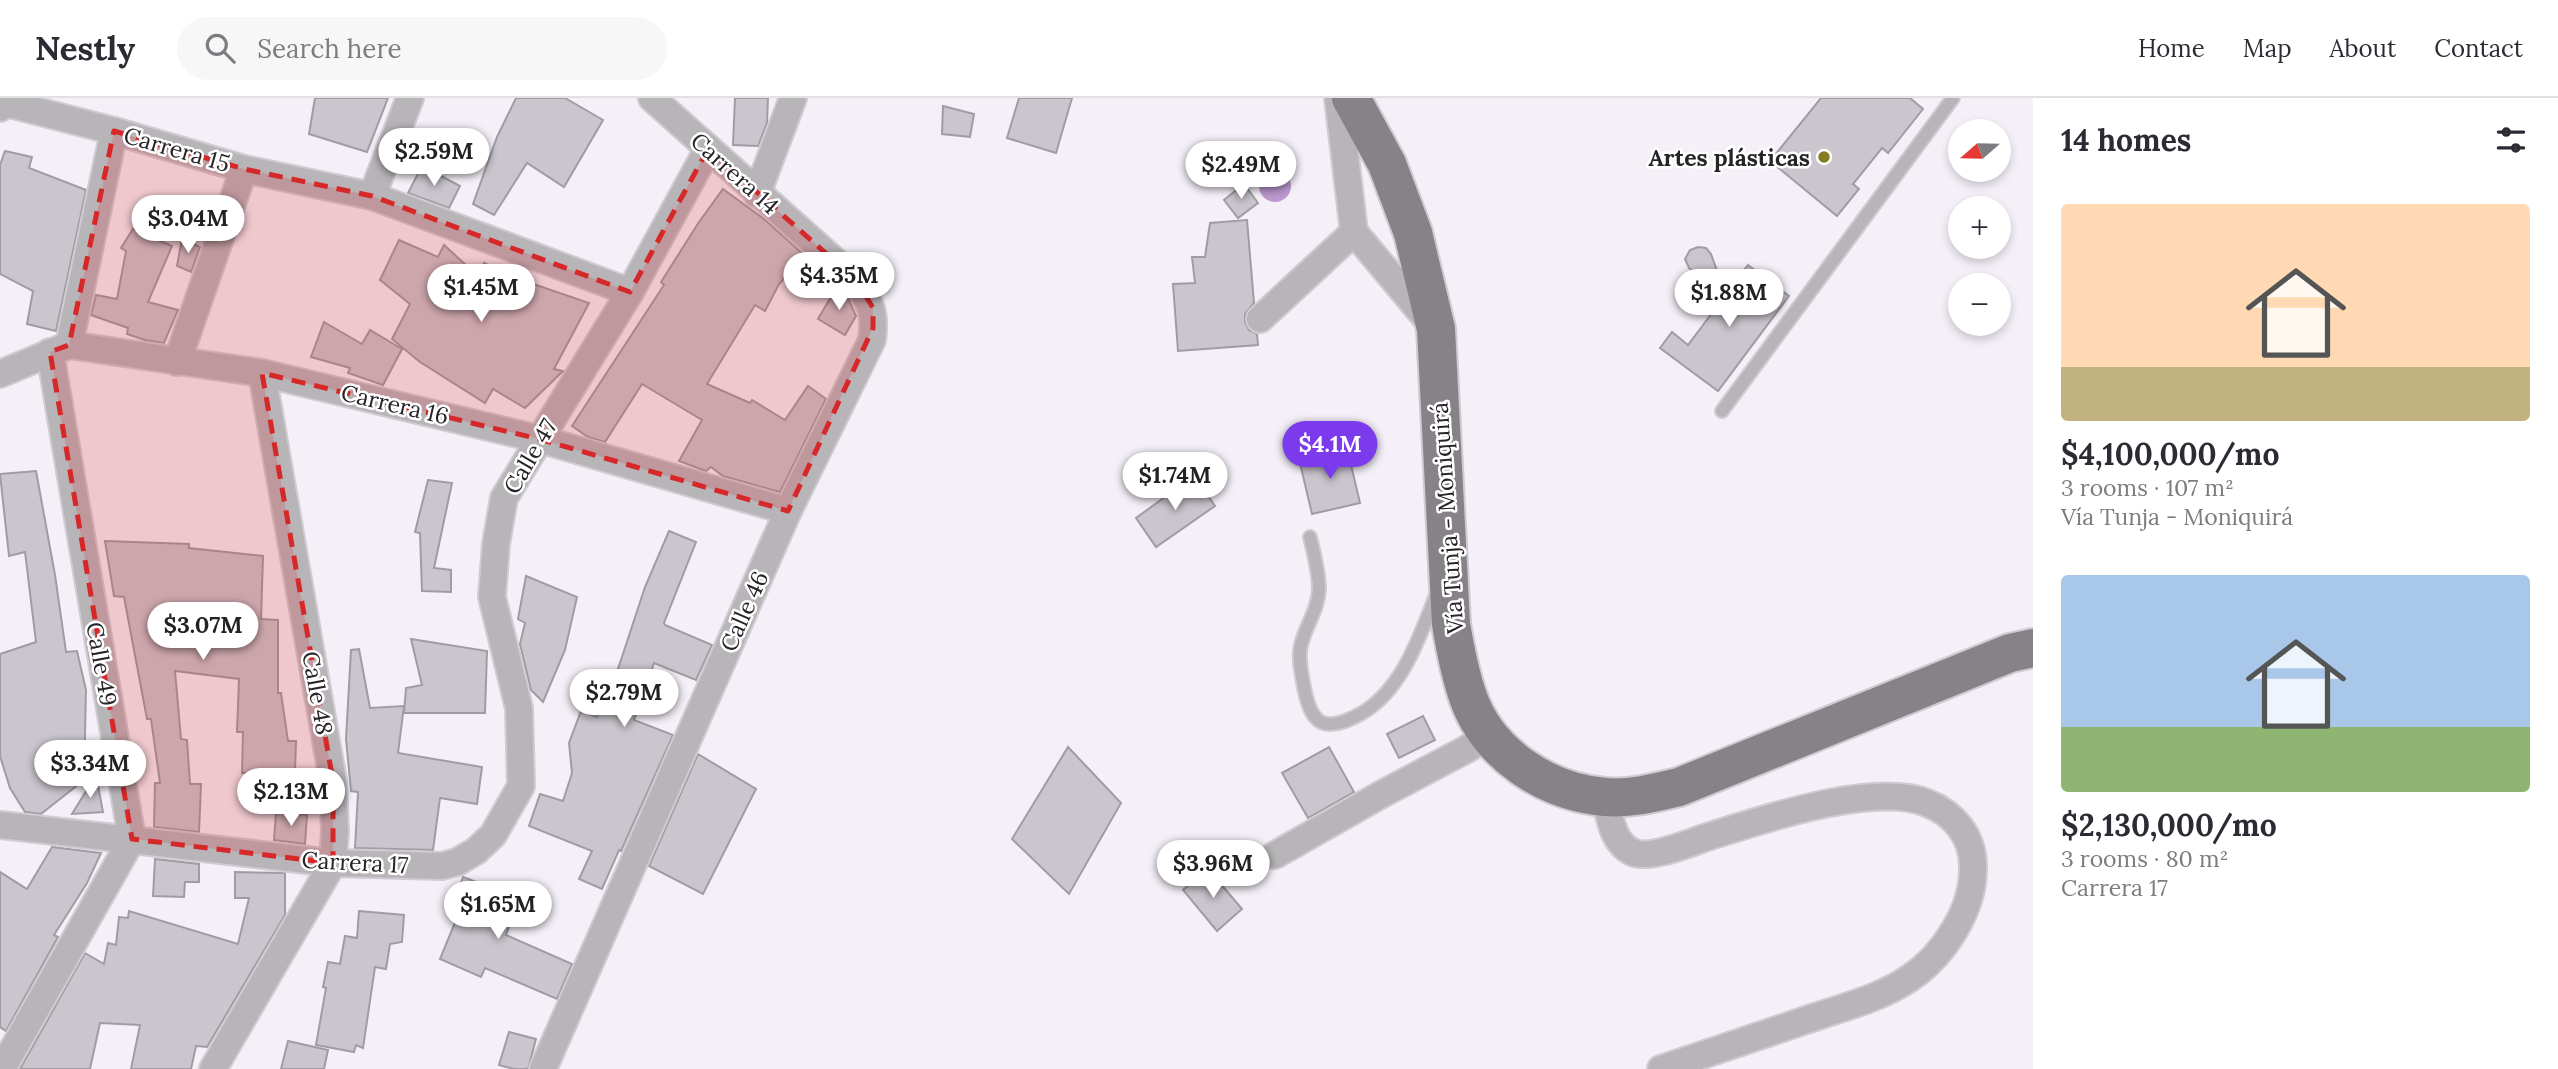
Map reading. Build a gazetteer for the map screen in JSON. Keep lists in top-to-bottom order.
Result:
{
  "streets": {
    "main road": ["Vía Tunja - Moniquirá"],
    "street": [
      "Carrera 15",
      "Carrera 14",
      "Carrera 16",
      "Calle 47",
      "Calle 46",
      "Calle 49",
      "Calle 48",
      "Carrera 17"
    ]
  },
  "crossings": [
    ["Carrera 15", "Calle 47"],
    ["Carrera 15", "Calle 49"],
    ["Carrera 14", "Calle 47"],
    ["Carrera 14", "Calle 46"],
    ["Carrera 16", "Calle 47"],
    ["Carrera 16", "Calle 46"],
    ["Carrera 16", "Calle 49"],
    ["Carrera 16", "Calle 48"],
    ["Calle 47", "Carrera 17"],
    ["Calle 49", "Carrera 17"],
    ["Calle 48", "Carrera 17"]
  ],
  "places": ["Artes plásticas"],
  "north": "left",
  "page": {
    "header": "Nestly",
    "search": "Search here",
    "nav": [
      "Home",
      "Map",
      "About",
      "Contact"
    ],
    "heading": "14 homes",
    "map_buttons": ["+", "−"],
    "price": [
      "$2.59M",
      "$2.49M",
      "$3.04M",
      "$4.35M",
      "$1.45M",
      "$1.88M",
      "$4.1M",
      "$1.74M",
      "$3.07M",
      "$2.79M",
      "$3.34M",
      "$2.13M",
      "$3.96M",
      "$1.65M"
    ],
    "list": [
      {
        "name": "$4,100,000/mo",
        "note": "3 rooms · 107 m² · Vía Tunja - Moniquirá"
      },
      {
        "name": "$2,130,000/mo",
        "note": "3 rooms · 80 m² · Carrera 17"
      }
    ]
  }
}
